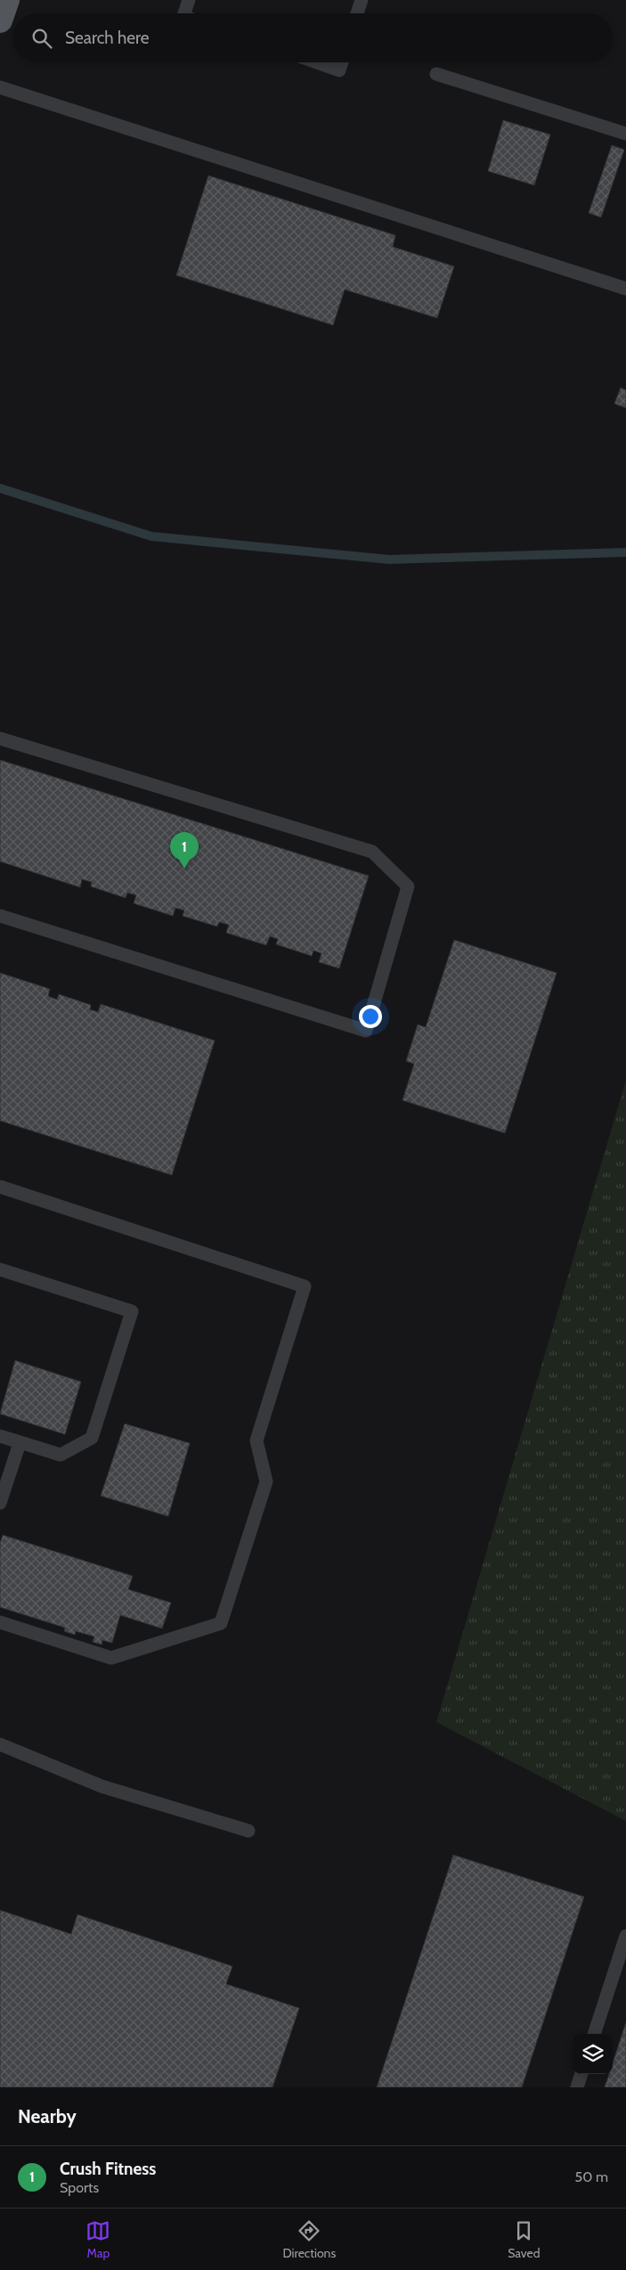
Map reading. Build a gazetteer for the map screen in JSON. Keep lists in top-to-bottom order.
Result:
{
  "page": {
    "search": "Search here",
    "pins": "1",
    "heading": "Nearby",
    "list": [
      {
        "mark": "1",
        "name": "Crush Fitness",
        "note": "Sports",
        "value": "50 m"
      }
    ],
    "nav": ["Map", "Directions", "Saved"]
  }
}
